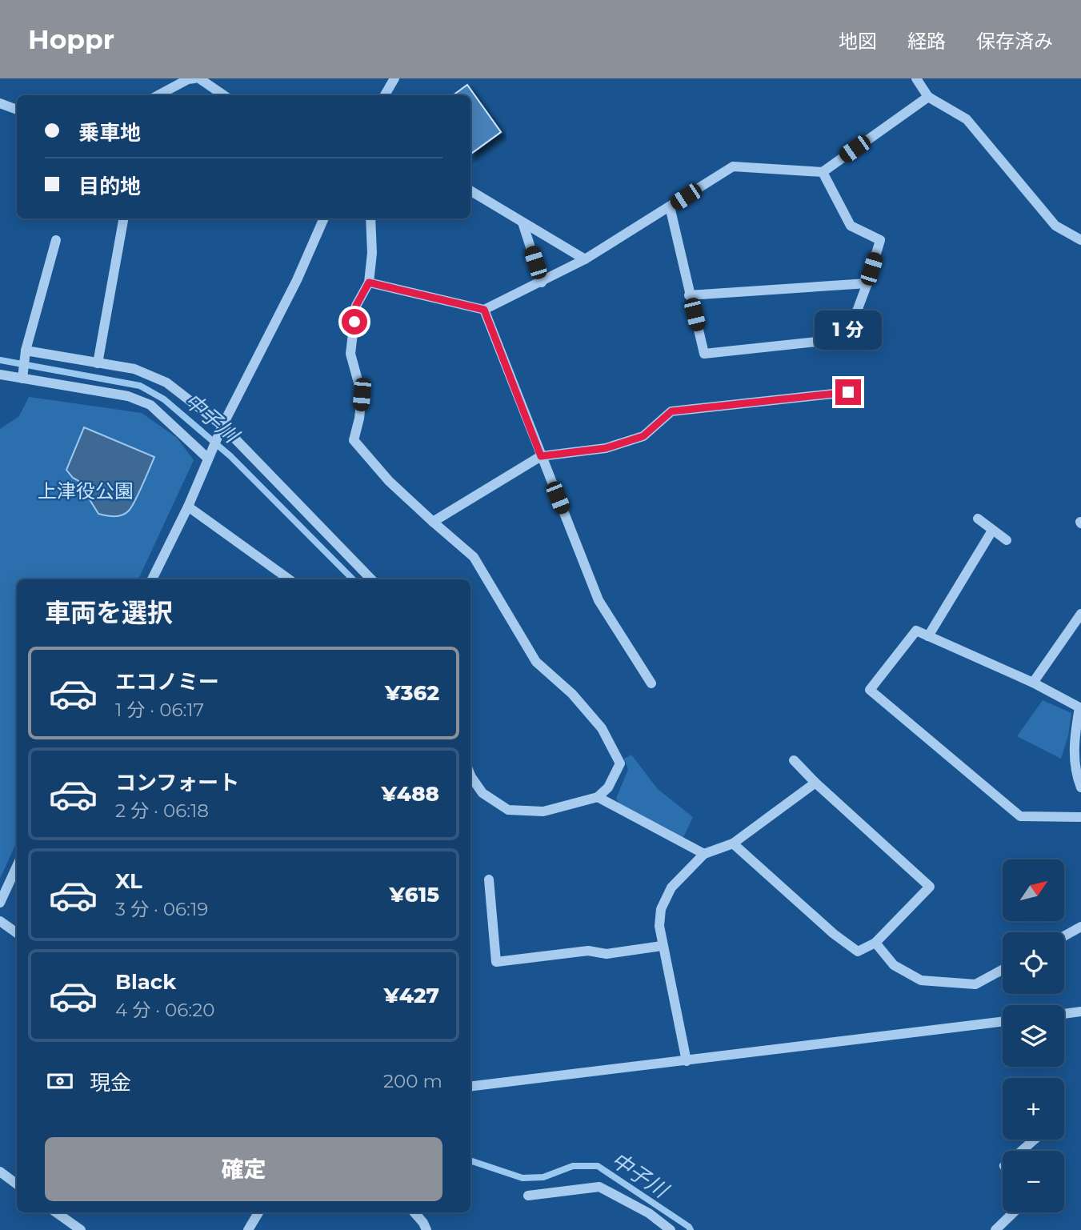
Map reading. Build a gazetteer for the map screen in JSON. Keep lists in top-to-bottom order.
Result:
{
  "water": ["中子川"],
  "parks": ["上津役公園"],
  "north": "top right",
  "page": {
    "header": "Hoppr",
    "nav": ["地図", "経路", "保存済み"],
    "banner": ["乗車地", "目的地"],
    "bubble": "1 分",
    "heading": "車両を選択",
    "list": [
      {
        "name": "エコノミー",
        "note": "1 分 · 06:17",
        "value": "¥362"
      },
      {
        "name": "コンフォート",
        "note": "2 分 · 06:18",
        "value": "¥488"
      },
      {
        "name": "XL",
        "note": "3 分 · 06:19",
        "value": "¥615"
      },
      {
        "name": "Black",
        "note": "4 分 · 06:20",
        "value": "¥427"
      }
    ],
    "map_buttons": ["+", "−"],
    "pay": ["現金", "200 m"],
    "buttons": "確定"
  }
}
